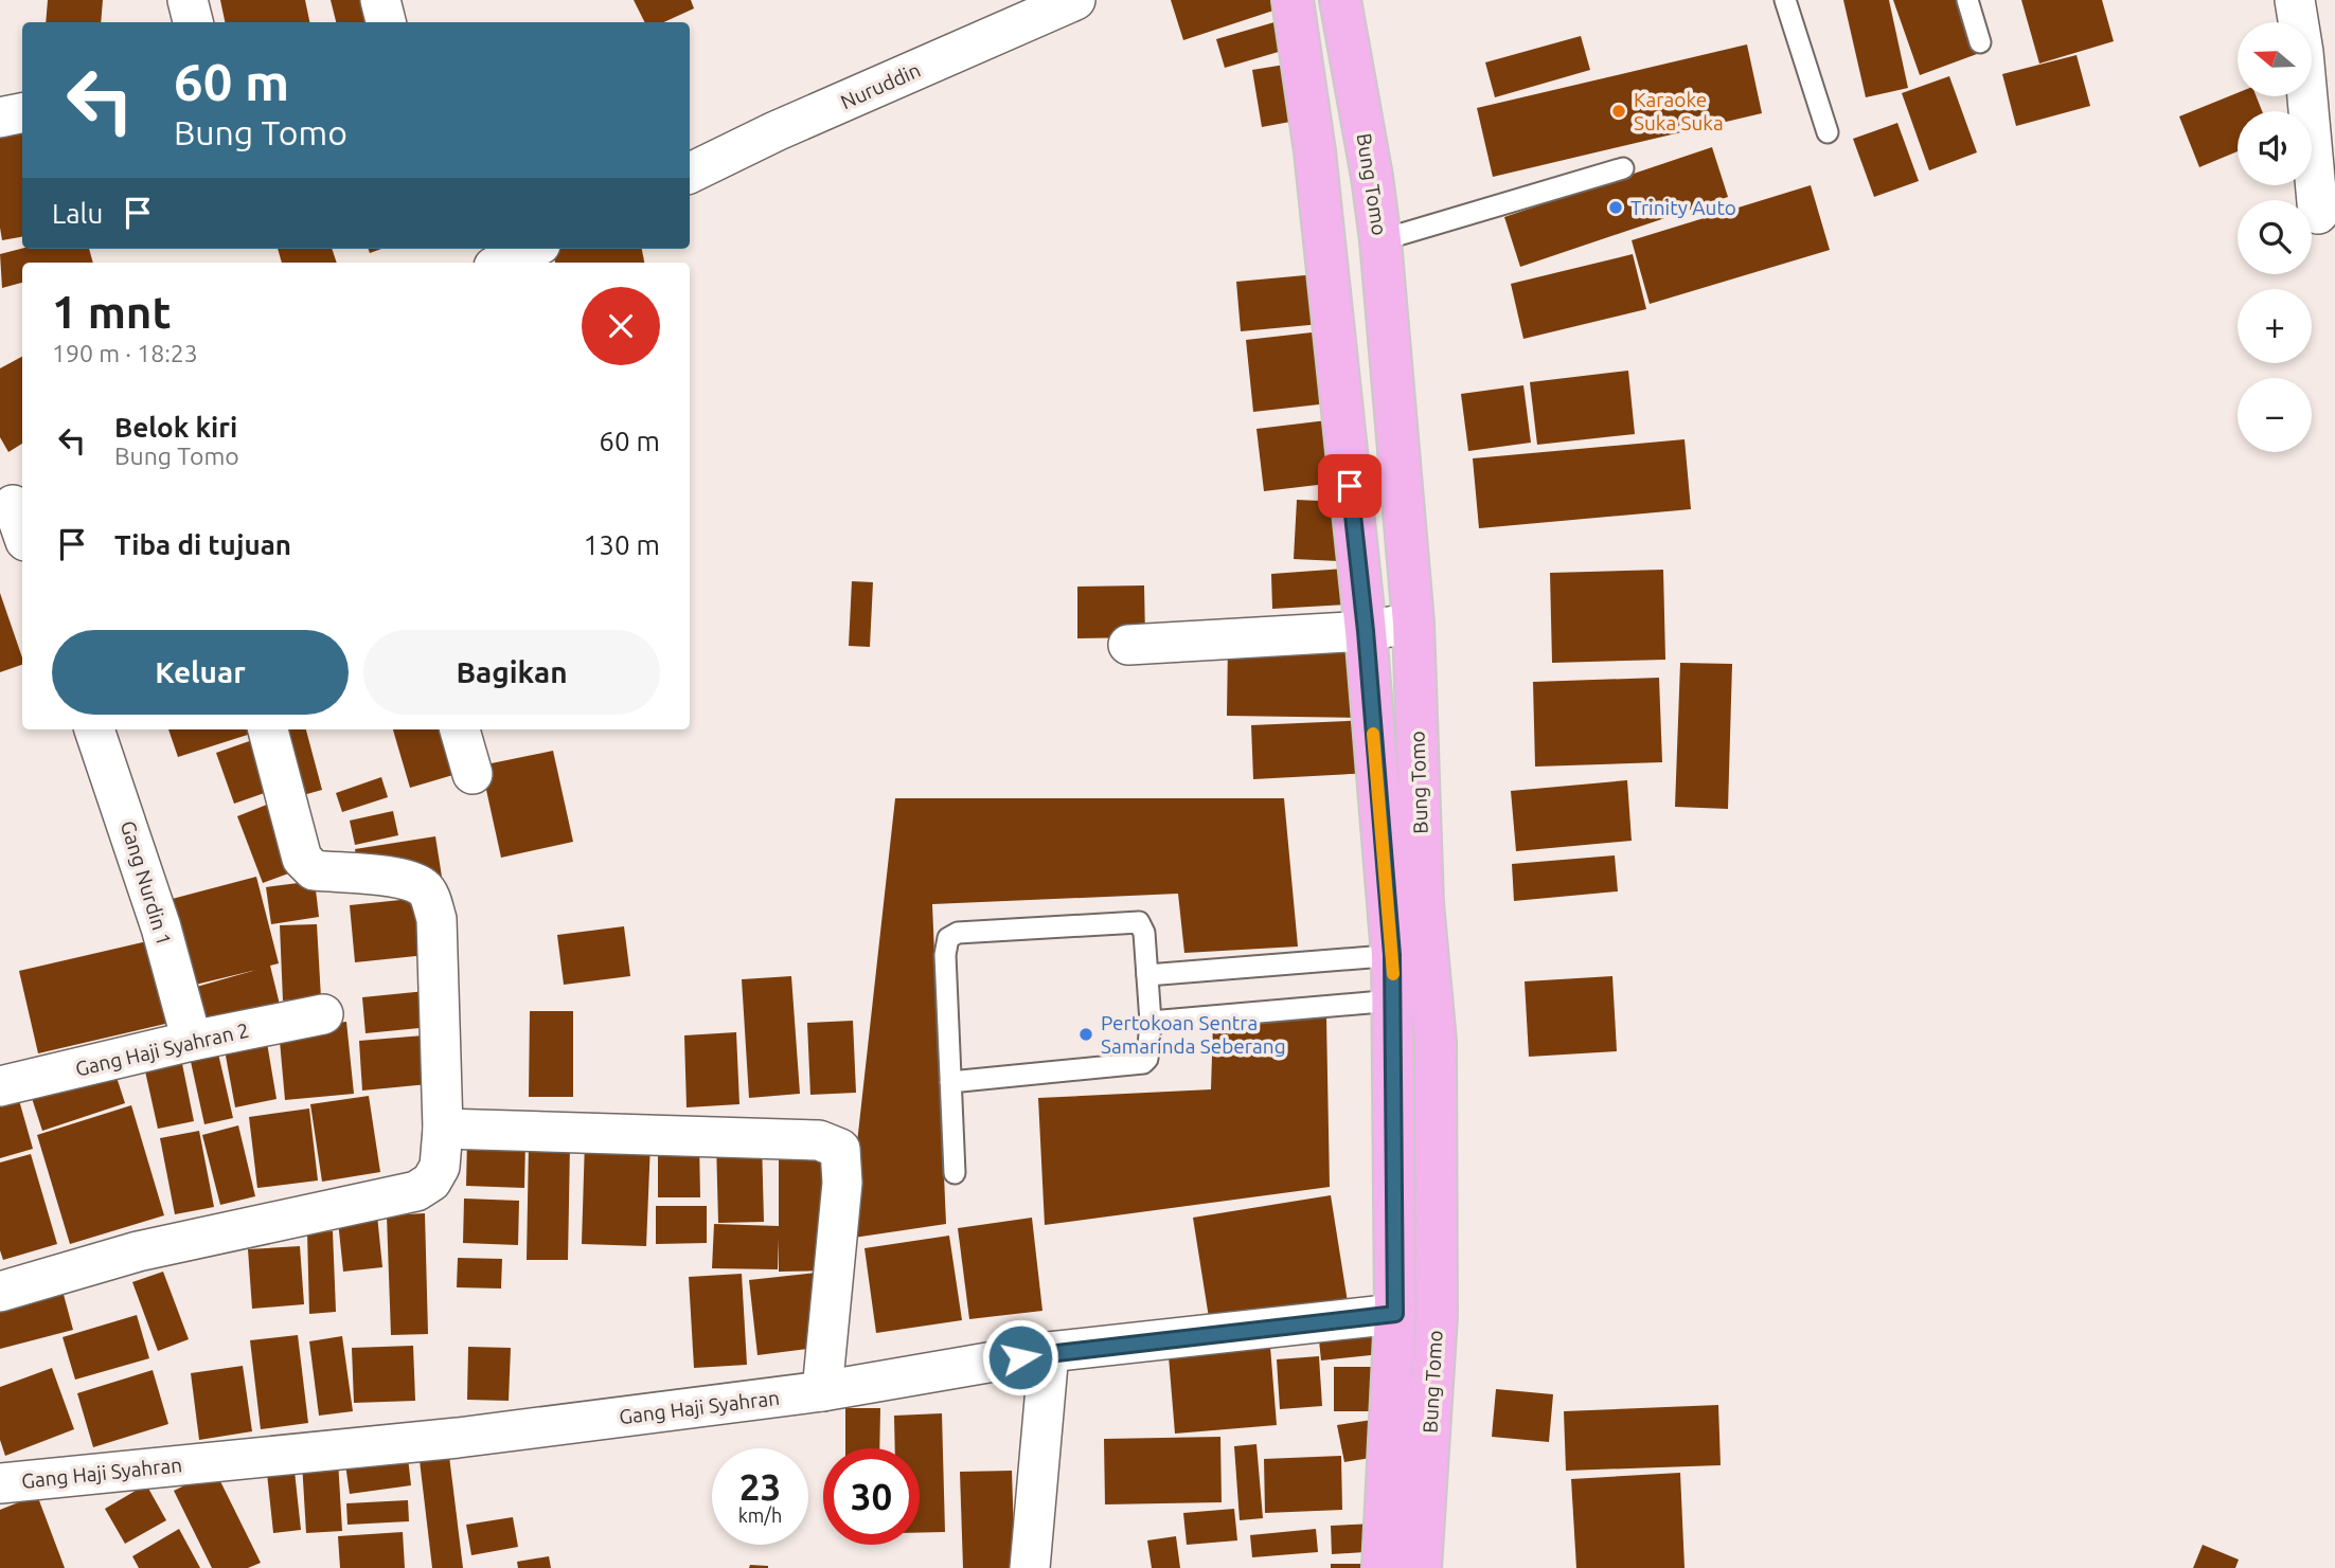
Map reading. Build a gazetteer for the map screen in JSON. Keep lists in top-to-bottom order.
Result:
{
  "streets": {
    "main road": ["Bung Tomo"],
    "street": [
      "Nuruddin",
      "Gang Nurdin 1",
      "Gang Haji Syahran 2",
      "Gang Haji Syahran"
    ]
  },
  "crossings": [
    ["Bung Tomo", "Gang Haji Syahran"],
    ["Gang Nurdin 1", "Gang Haji Syahran 2"]
  ],
  "places": ["Karaoke Suka Suka", "Trinity Auto", "Pertokoan Sentra Samarinda Seberang"],
  "north": "left",
  "page": {
    "map_buttons": ["+", "−"],
    "turn": ["60 m", "Bung Tomo"],
    "then": "Lalu",
    "heading": ["1 mnt", "190 m · 18:23"],
    "list": [
      {
        "name": "Belok kiri",
        "note": "Bung Tomo",
        "value": "60 m"
      },
      {
        "name": "Tiba di tujuan",
        "value": "130 m"
      }
    ],
    "buttons": ["Keluar", "Bagikan"],
    "speed": "23 km/h",
    "limit": "30"
  }
}
